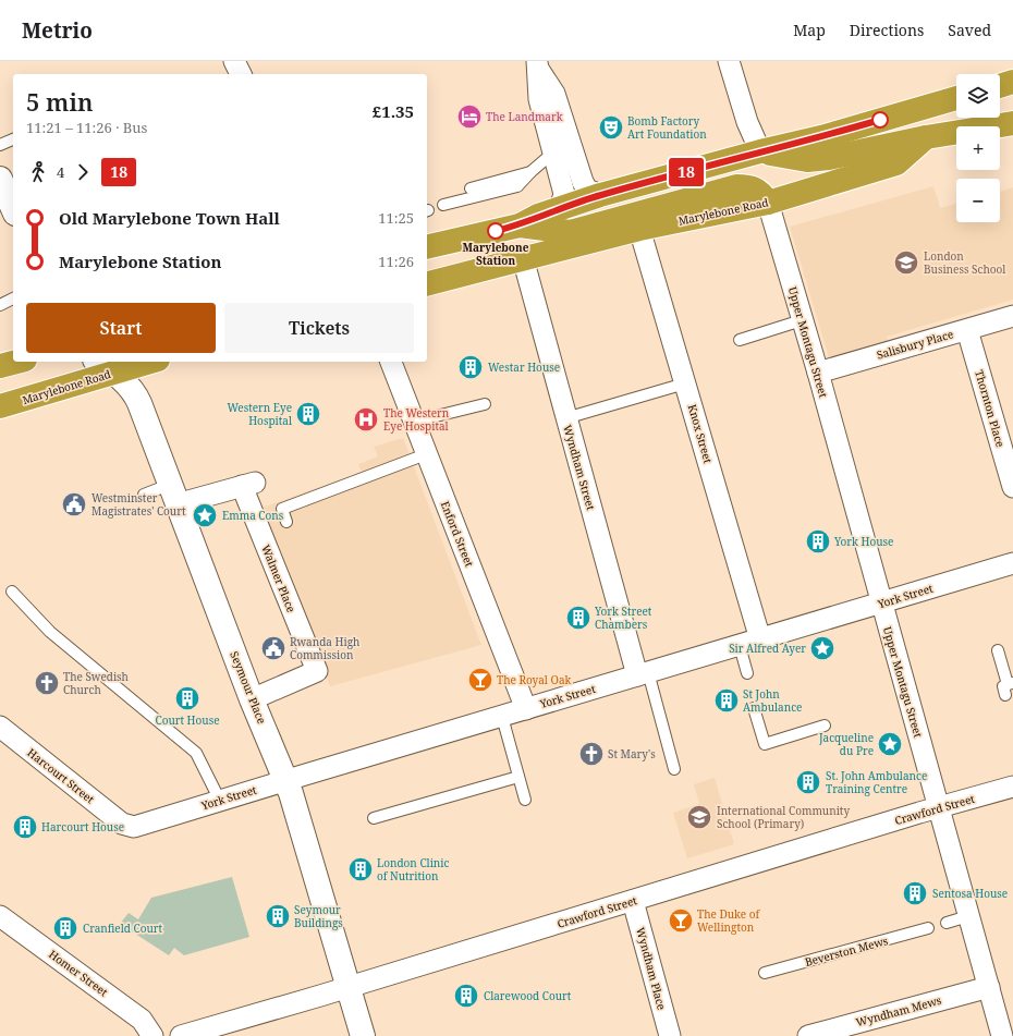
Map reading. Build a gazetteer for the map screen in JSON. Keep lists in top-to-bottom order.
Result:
{
  "streets": {
    "highway": ["Marylebone Road"],
    "street": [
      "Upper Montagu Street",
      "Salisbury Place",
      "Thornton Place",
      "Knox Street",
      "Wyndham Street",
      "Enford Street",
      "Walmer Place",
      "York Street",
      "Seymour Place",
      "Harcourt Street",
      "Crawford Street",
      "Wyndham Place",
      "Homer Street",
      "Wyndham Mews"
    ],
    "lane": ["Beverston Mews"]
  },
  "crossings": [
    ["Marylebone Road", "Upper Montagu Street"],
    ["Marylebone Road", "Knox Street"],
    ["Marylebone Road", "Wyndham Street"],
    ["Marylebone Road", "Seymour Place"],
    ["Upper Montagu Street", "Salisbury Place"],
    ["Upper Montagu Street", "York Street"],
    ["Upper Montagu Street", "Crawford Street"],
    ["Upper Montagu Street", "Wyndham Mews"],
    ["Salisbury Place", "Thornton Place"],
    ["Knox Street", "York Street"],
    ["Wyndham Street", "York Street"],
    ["Enford Street", "York Street"],
    ["Walmer Place", "Seymour Place"],
    ["York Street", "Seymour Place"],
    ["York Street", "Harcourt Street"],
    ["Seymour Place", "Crawford Street"],
    ["Crawford Street", "Wyndham Place"]
  ],
  "places": {
    "hotel": ["The Landmark"],
    "theatre": ["Bomb Factory Art Foundation"],
    "other": ["Marylebone Station"],
    "school or university": ["London Business School", "International Community School (Primary)"],
    "building": [
      "Westar House",
      "Western Eye Hospital",
      "York House",
      "York Street Chambers",
      "Court House",
      "St John Ambulance",
      "St. John Ambulance Training Centre",
      "Harcourt House",
      "London Clinic of Nutrition",
      "Sentosa House",
      "Seymour Buildings",
      "Cranfield Court",
      "Clarewood Court"
    ],
    "hospital": ["The Western Eye Hospital"],
    "public building": ["Westminster Magistrates' Court", "Rwanda High Commission"],
    "place": ["Emma Cons", "Sir Alfred Ayer", "Jacqueline du Pre"],
    "bar": ["The Royal Oak", "The Duke of Wellington"],
    "church": ["The Swedish Church", "St Mary's"]
  },
  "lines": ["bus line 18"],
  "page": {
    "header": "Metrio",
    "nav": ["Map", "Directions", "Saved"],
    "on_map": "18",
    "map_buttons": ["+", "−"],
    "heading": ["5 min", "11:21 – 11:26 · Bus", "£1.35"],
    "legs": ["4", "18"],
    "list": [
      {
        "name": "Old Marylebone Town Hall",
        "value": "11:25"
      },
      {
        "name": "Marylebone Station",
        "value": "11:26"
      }
    ],
    "buttons": ["Start", "Tickets"]
  }
}
